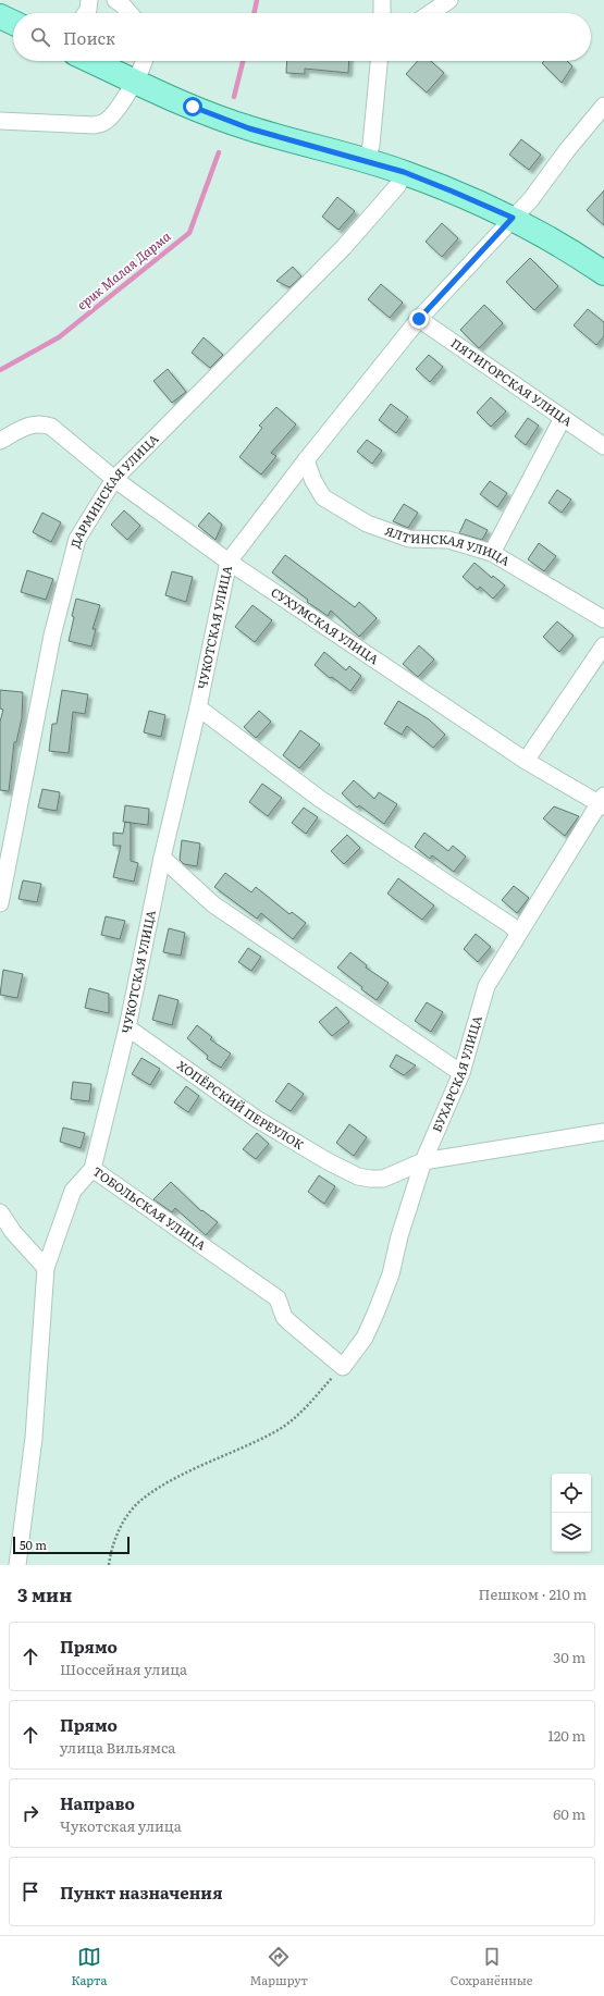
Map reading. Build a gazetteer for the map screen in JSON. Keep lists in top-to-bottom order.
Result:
{
  "streets": {
    "street": [
      "ПЯТИГОРСКАЯ УЛИЦА",
      "ДАРМИНСКАЯ УЛИЦА",
      "ЯЛТИНСКАЯ УЛИЦА",
      "СУХУМСКАЯ УЛИЦА",
      "ЧУКОТСКАЯ УЛИЦА",
      "БУХАРСКАЯ УЛИЦА",
      "ХОПЁРСКИЙ ПЕРЕУЛОК",
      "ТОБОЛЬСКАЯ УЛИЦА"
    ]
  },
  "crossings": [
    ["ПЯТИГОРСКАЯ УЛИЦА", "ЧУКОТСКАЯ УЛИЦА"],
    ["ДАРМИНСКАЯ УЛИЦА", "СУХУМСКАЯ УЛИЦА"],
    ["ЯЛТИНСКАЯ УЛИЦА", "ЧУКОТСКАЯ УЛИЦА"],
    ["СУХУМСКАЯ УЛИЦА", "ЧУКОТСКАЯ УЛИЦА"],
    ["СУХУМСКАЯ УЛИЦА", "БУХАРСКАЯ УЛИЦА"],
    ["ЧУКОТСКАЯ УЛИЦА", "ХОПЁРСКИЙ ПЕРЕУЛОК"],
    ["ЧУКОТСКАЯ УЛИЦА", "ТОБОЛЬСКАЯ УЛИЦА"],
    ["БУХАРСКАЯ УЛИЦА", "ХОПЁРСКИЙ ПЕРЕУЛОК"],
    ["БУХАРСКАЯ УЛИЦА", "ТОБОЛЬСКАЯ УЛИЦА"]
  ],
  "water": ["ерик Малая Дарма"],
  "scale_bar": "50 m",
  "page": {
    "search": "Поиск",
    "scale": "50 m",
    "heading": ["3 мин", "Пешком · 210 m"],
    "list": [
      ["Прямо", "Шоссейная улица", "30 m"],
      ["Прямо", "улица Вильямса", "120 m"],
      ["Направо", "Чукотская улица", "60 m"],
      "Пункт назначения"
    ],
    "nav": ["Карта", "Маршрут", "Сохранённые"]
  }
}
